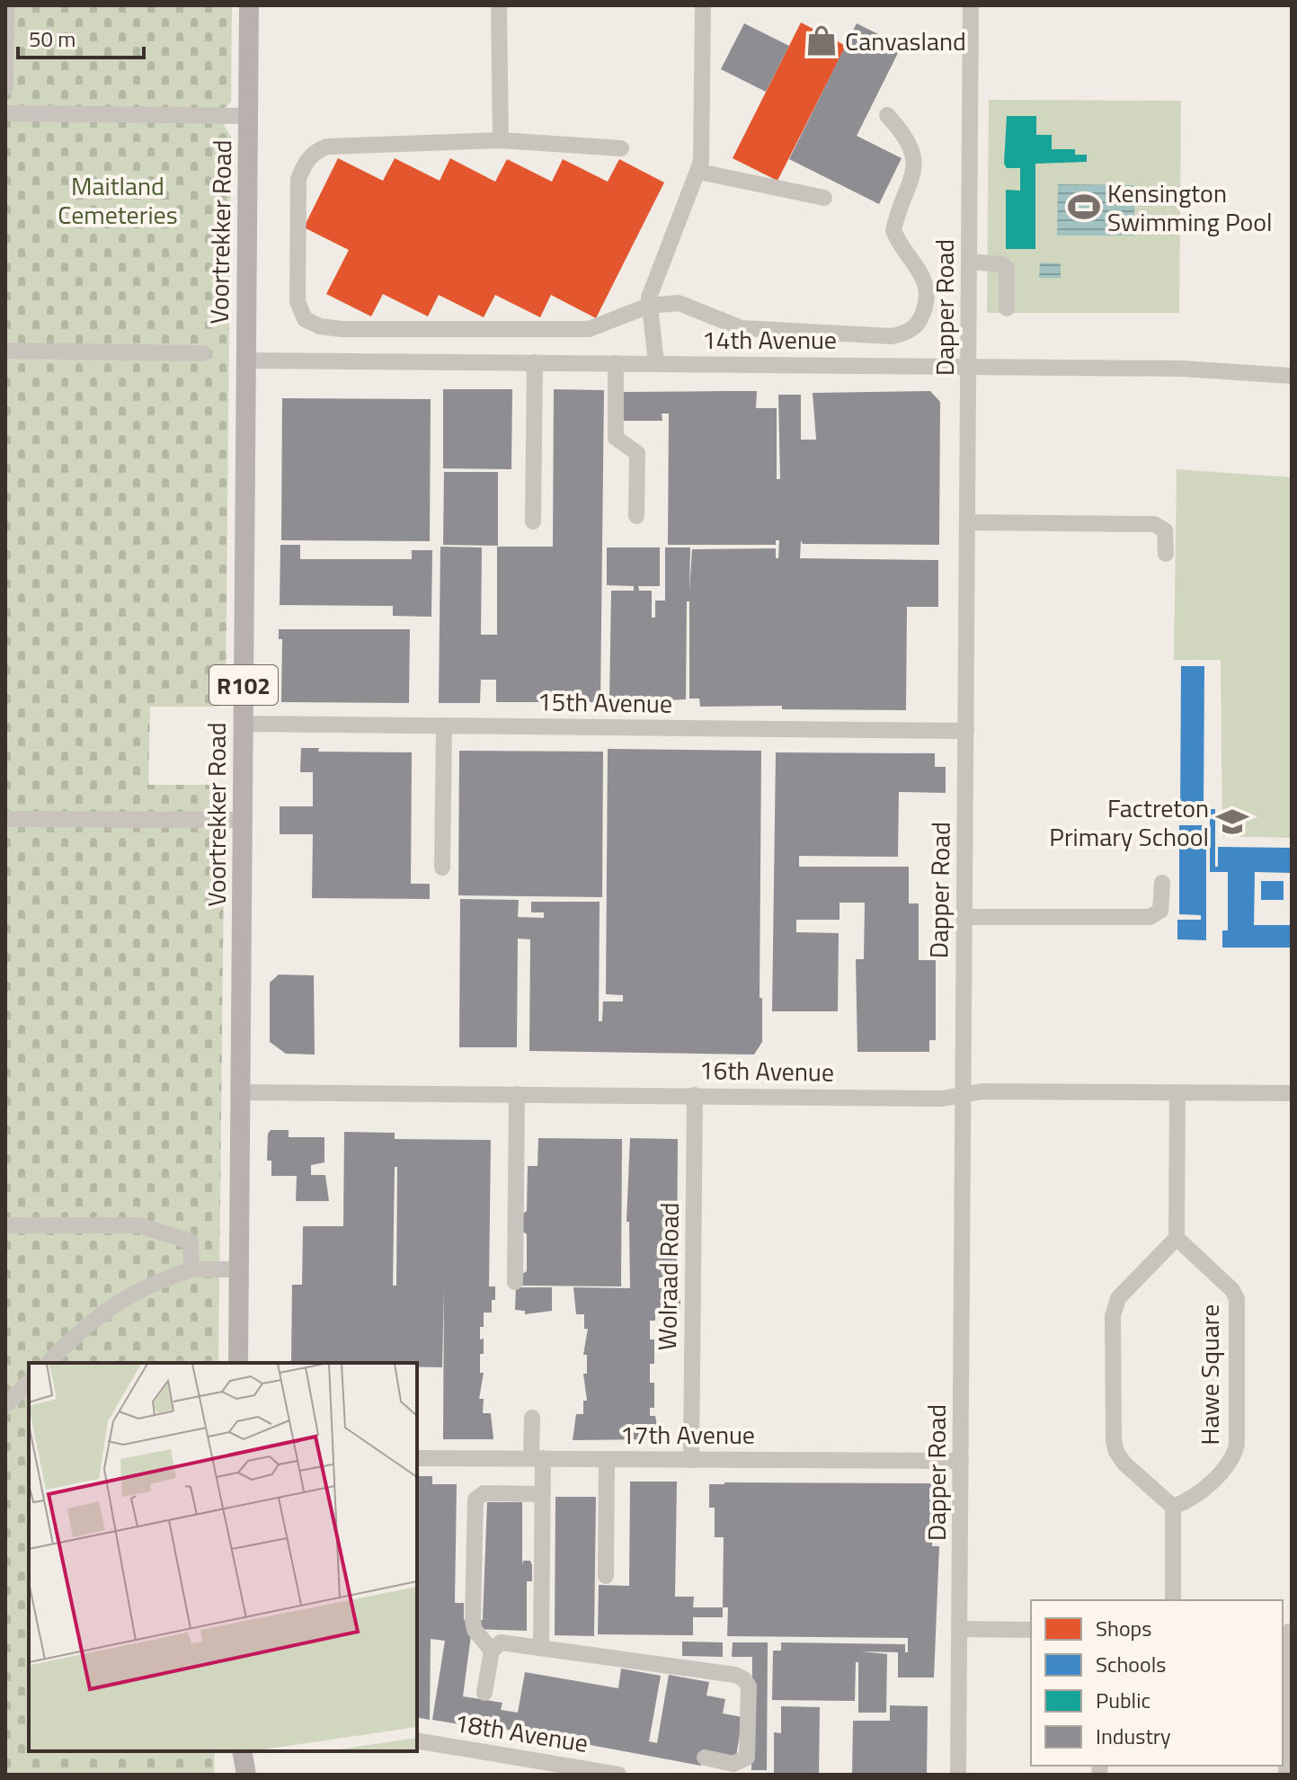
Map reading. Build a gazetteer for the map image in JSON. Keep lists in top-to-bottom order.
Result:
{
  "streets": {
    "main road": ["Voortrekker Road", "R102"],
    "street": [
      "Dapper Road",
      "14th Avenue",
      "15th Avenue",
      "16th Avenue",
      "Wolraad Road",
      "Hawe Square",
      "17th Avenue",
      "18th Avenue"
    ]
  },
  "crossings": [
    ["Voortrekker Road", "14th Avenue"],
    ["Voortrekker Road", "15th Avenue"],
    ["Voortrekker Road", "16th Avenue"],
    ["Dapper Road", "14th Avenue"],
    ["Dapper Road", "15th Avenue"],
    ["Dapper Road", "16th Avenue"],
    ["Dapper Road", "17th Avenue"],
    ["16th Avenue", "Wolraad Road"],
    ["Wolraad Road", "17th Avenue"]
  ],
  "parks": ["Maitland Cemeteries"],
  "places": {
    "shop": ["Canvasland"],
    "sports": ["Kensington Swimming Pool"],
    "school or university": ["Factreton Primary School"]
  },
  "legend": [
    "Shops",
    "Schools",
    "Public",
    "Industry"
  ],
  "scale_bar": "50 m"
}
